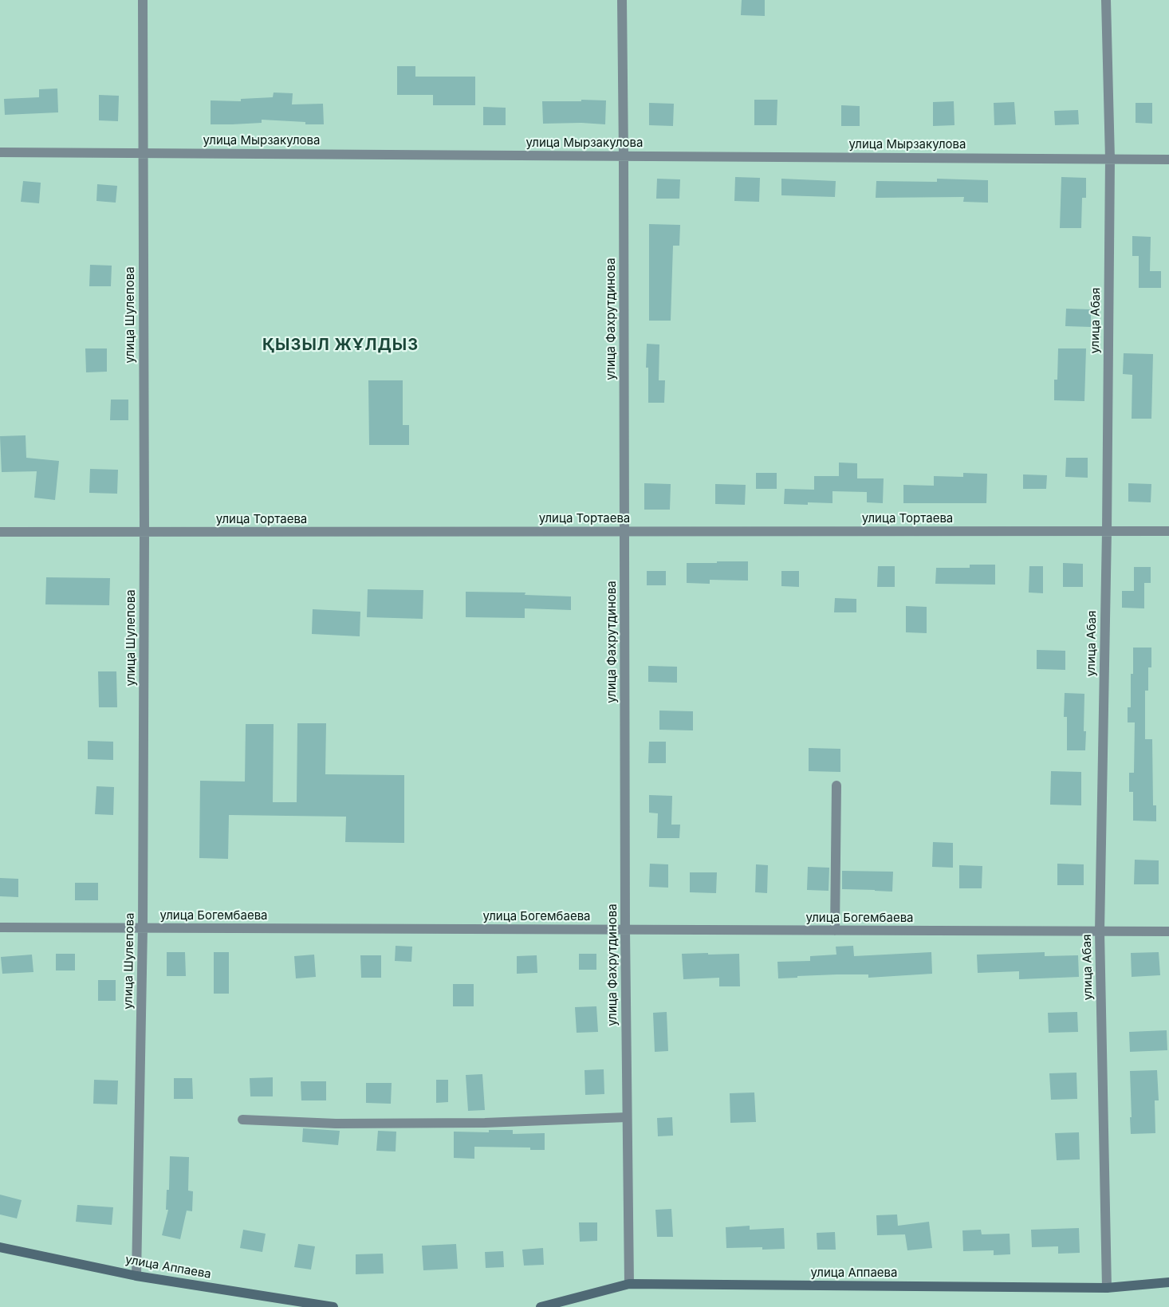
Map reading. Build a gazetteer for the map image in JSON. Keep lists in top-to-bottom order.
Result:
{
  "streets": {
    "main road": ["улица Аппаева"],
    "street": [
      "улица Мырзакулова",
      "улица Шулепова",
      "улица Фахрутдинова",
      "улица Абая",
      "улица Тортаева",
      "улица Богембаева"
    ]
  },
  "crossings": [
    ["улица Мырзакулова", "улица Шулепова"],
    ["улица Мырзакулова", "улица Фахрутдинова"],
    ["улица Мырзакулова", "улица Абая"],
    ["улица Шулепова", "улица Тортаева"],
    ["улица Шулепова", "улица Богембаева"],
    ["улица Шулепова", "улица Аппаева"],
    ["улица Фахрутдинова", "улица Тортаева"],
    ["улица Фахрутдинова", "улица Богембаева"],
    ["улица Фахрутдинова", "улица Аппаева"],
    ["улица Абая", "улица Тортаева"],
    ["улица Абая", "улица Богембаева"],
    ["улица Абая", "улица Аппаева"]
  ],
  "districts": ["ҚЫЗЫЛ ЖҰЛДЫЗ"]
}
